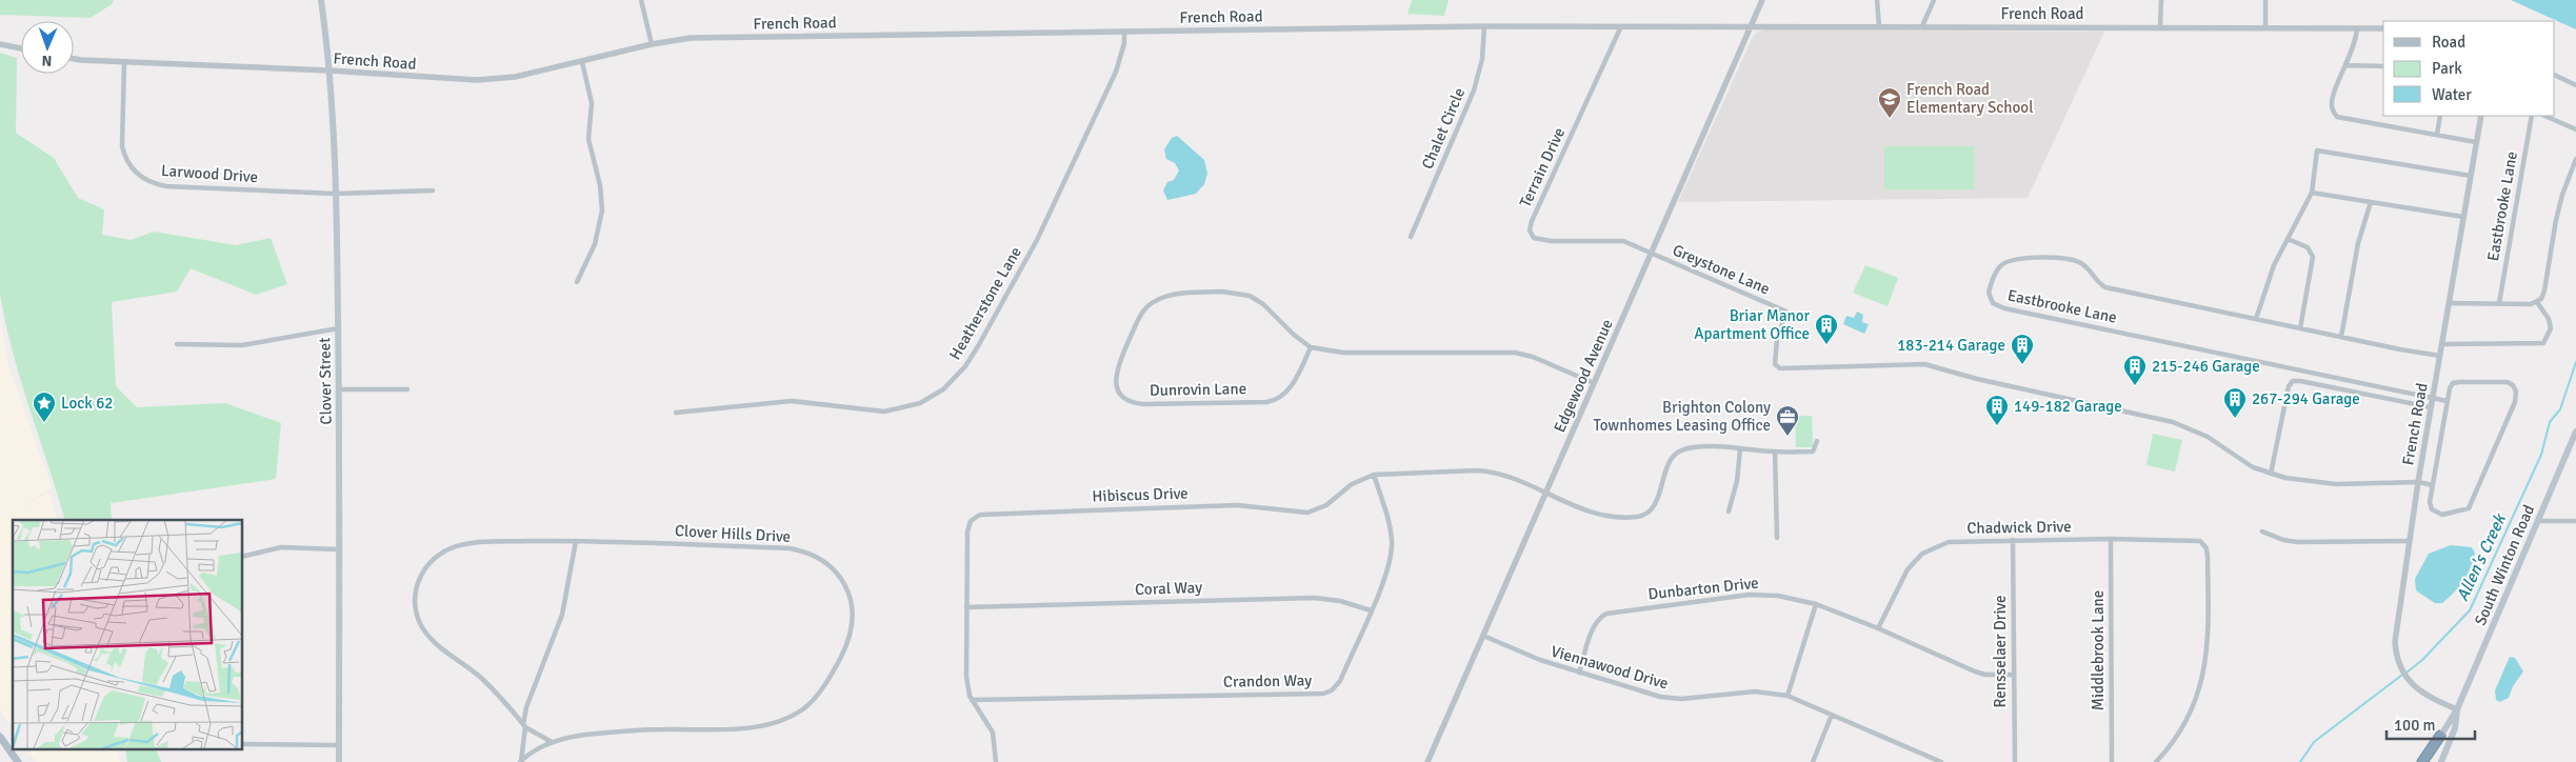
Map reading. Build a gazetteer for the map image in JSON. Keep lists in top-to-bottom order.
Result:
{
  "streets": {
    "main road": ["Clover Street", "South Winton Road"],
    "street": [
      "French Road",
      "Chalet Circle",
      "Terrain Drive",
      "Larwood Drive",
      "Eastbrooke Lane",
      "Greystone Lane",
      "Heatherstone Lane",
      "Edgewood Avenue",
      "Dunrovin Lane",
      "Hibiscus Drive",
      "Chadwick Drive",
      "Clover Hills Drive",
      "Coral Way",
      "Dunbarton Drive",
      "Middlebrook Lane",
      "Rensselaer Drive",
      "Viennawood Drive",
      "Crandon Way"
    ]
  },
  "crossings": [
    ["French Road", "Chalet Circle"],
    ["French Road", "Terrain Drive"],
    ["French Road", "Larwood Drive"],
    ["French Road", "Eastbrooke Lane"],
    ["French Road", "Greystone Lane"],
    ["French Road", "Heatherstone Lane"],
    ["French Road", "Edgewood Avenue"],
    ["French Road", "Clover Street"],
    ["French Road", "South Winton Road"],
    ["Terrain Drive", "Greystone Lane"],
    ["Terrain Drive", "Edgewood Avenue"],
    ["Larwood Drive", "Clover Street"],
    ["Greystone Lane", "Edgewood Avenue"],
    ["Edgewood Avenue", "Dunrovin Lane"],
    ["Edgewood Avenue", "Hibiscus Drive"],
    ["Edgewood Avenue", "Viennawood Drive"],
    ["Hibiscus Drive", "Coral Way"],
    ["Hibiscus Drive", "Crandon Way"],
    ["Chadwick Drive", "Dunbarton Drive"],
    ["Chadwick Drive", "Middlebrook Lane"],
    ["Chadwick Drive", "Rensselaer Drive"],
    ["Coral Way", "Crandon Way"],
    ["Dunbarton Drive", "Rensselaer Drive"],
    ["Dunbarton Drive", "Viennawood Drive"]
  ],
  "water": ["Allen's Creek"],
  "places": {
    "school or university": ["French Road Elementary School"],
    "building": [
      "Briar Manor Apartment Office",
      "183-214 Garage",
      "215-246 Garage",
      "267-294 Garage",
      "149-182 Garage"
    ],
    "place": ["Lock 62"],
    "office": ["Brighton Colony Townhomes Leasing Office"]
  },
  "legend": ["Road", "Park", "Water"],
  "scale_bar": "100 m",
  "north": "bottom"
}
